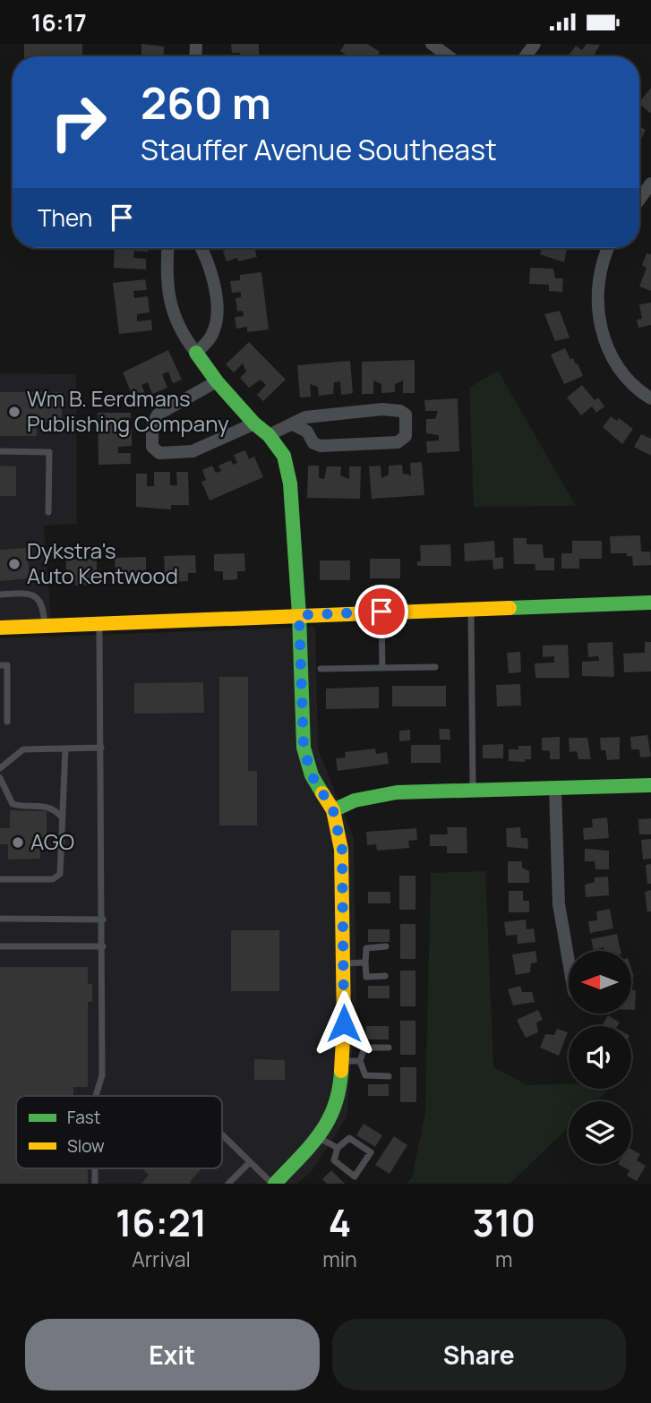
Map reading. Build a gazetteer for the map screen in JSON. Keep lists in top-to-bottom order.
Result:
{
  "places": ["Wm B. Eerdmans Publishing Company", "Dykstra's Auto Kentwood", "AGO"],
  "legend": ["Fast", "Slow"],
  "north": "left",
  "page": {
    "status": "16:17",
    "turn": ["260 m", "Stauffer Avenue Southeast"],
    "then": "Then",
    "eta": [
      "16:21",
      "Arrival",
      "4",
      "min",
      "310",
      "m"
    ],
    "buttons": ["Exit", "Share"]
  }
}
